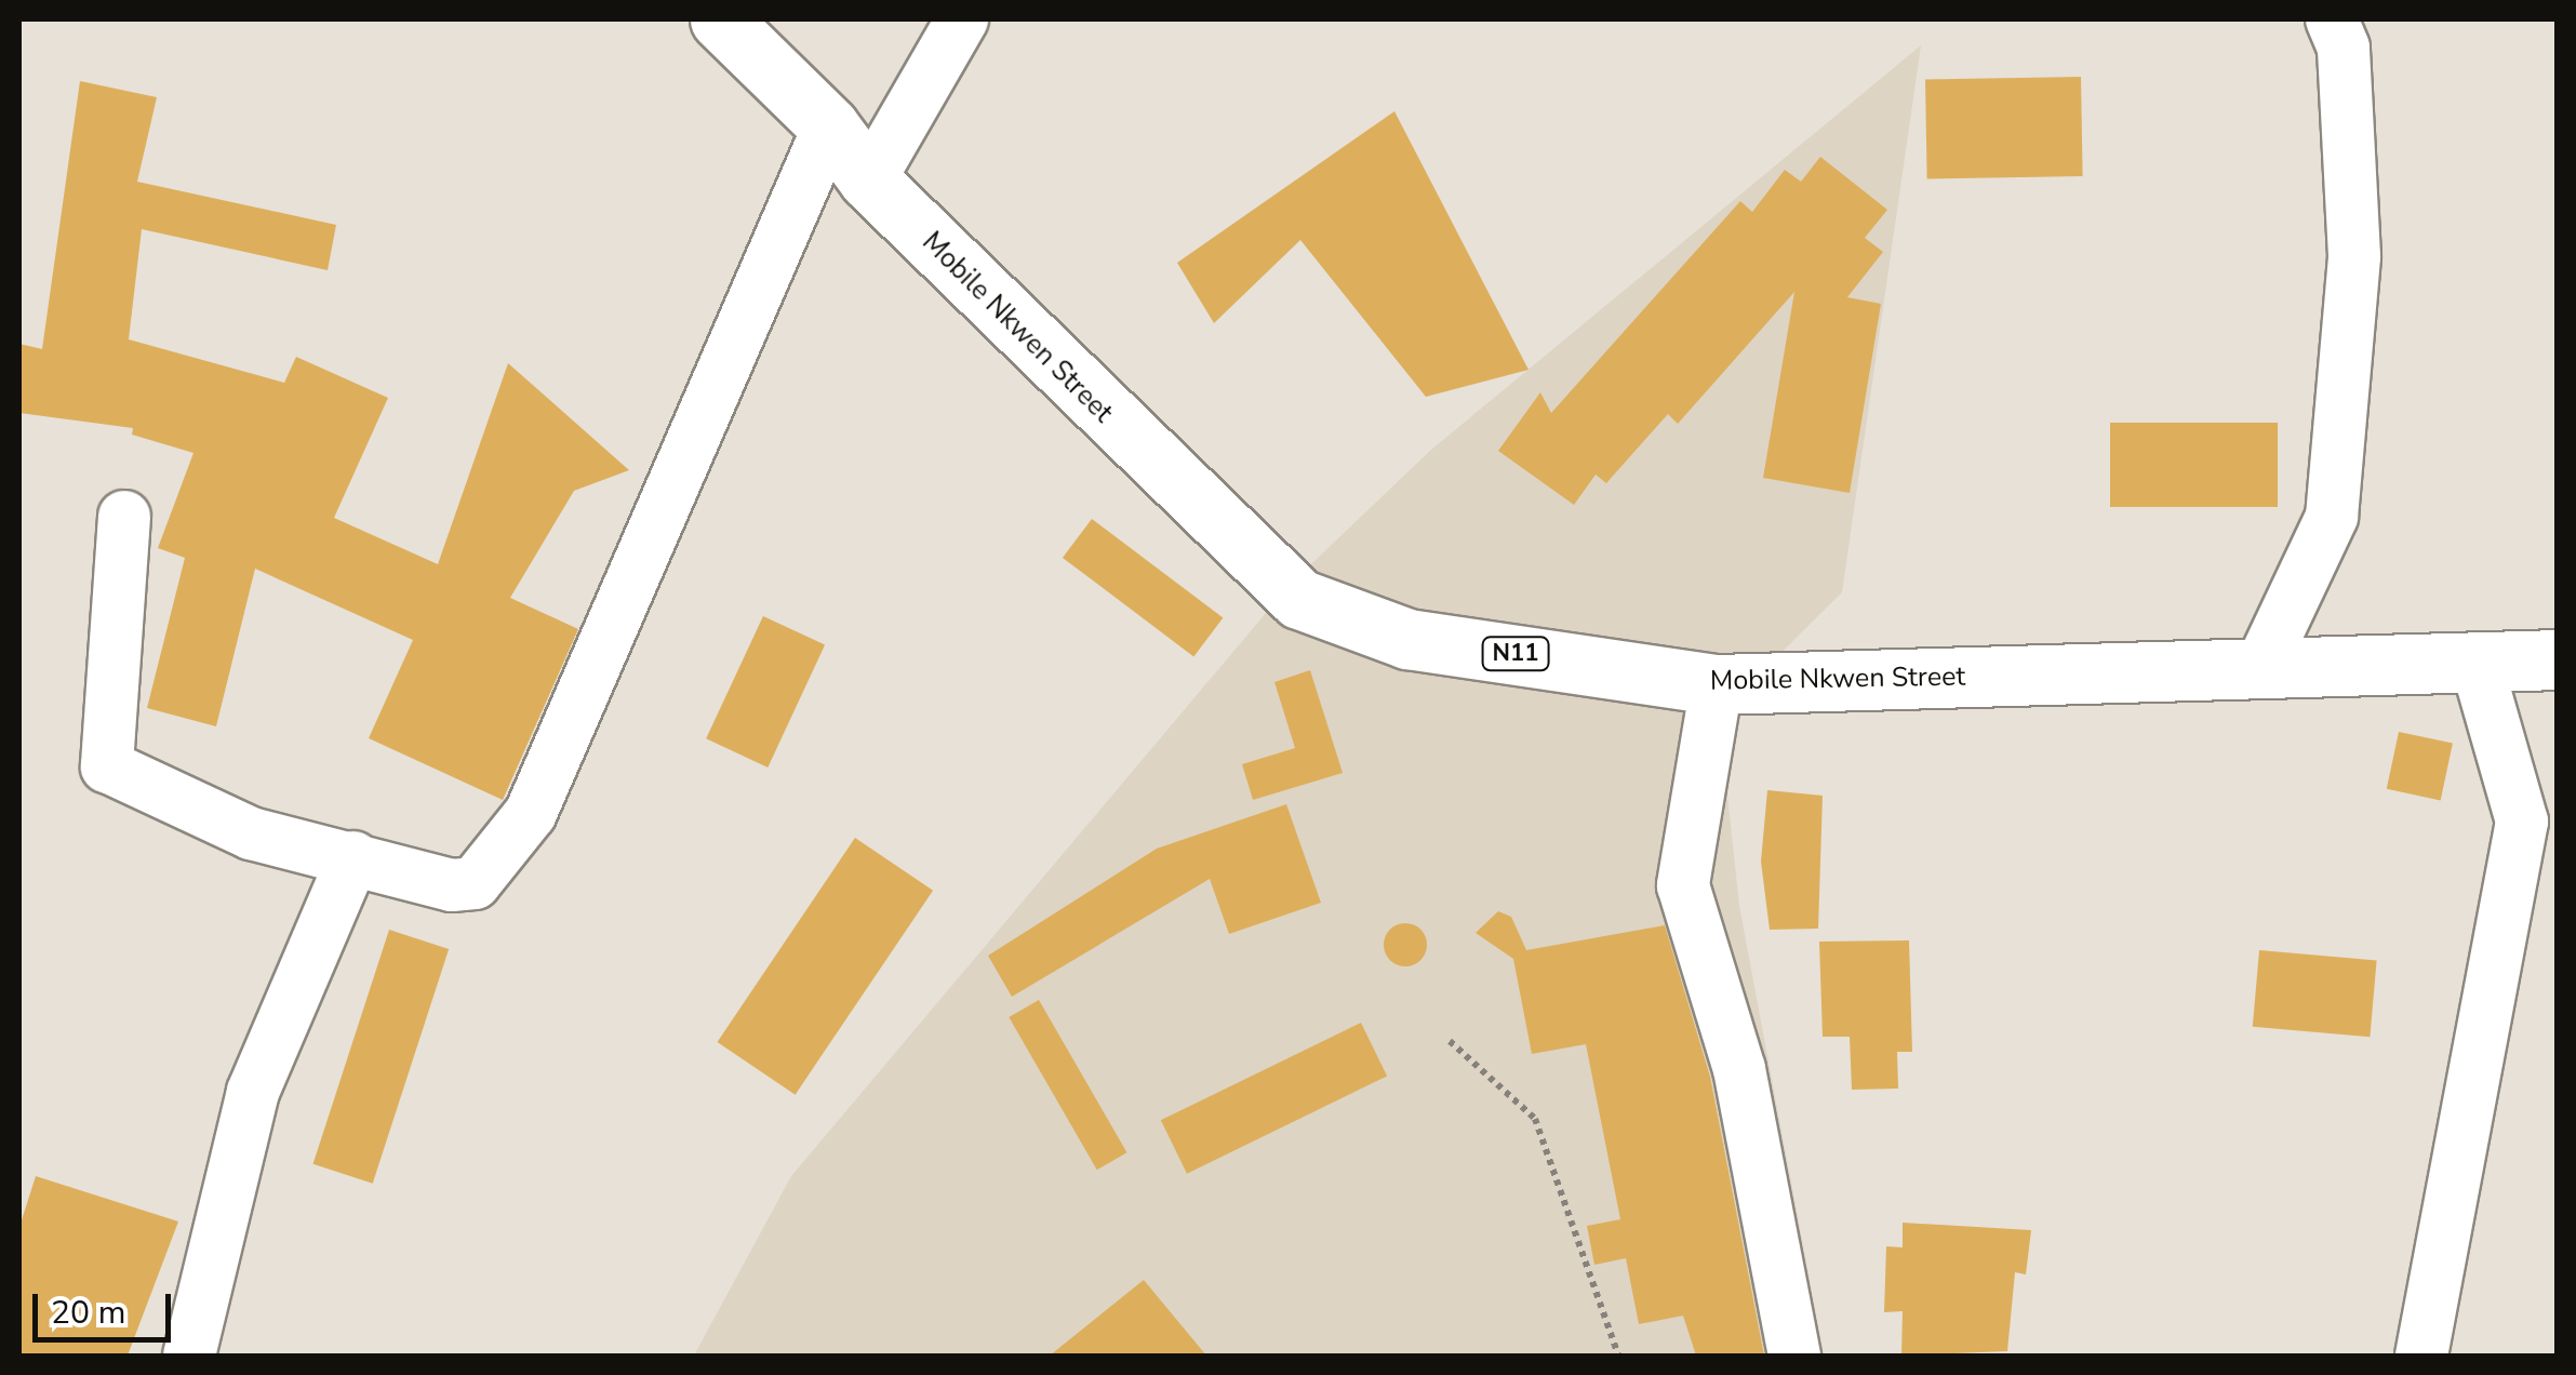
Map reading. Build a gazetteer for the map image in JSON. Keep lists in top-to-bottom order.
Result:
{
  "streets": {
    "highway": ["Mobile Nkwen Street", "N11"]
  },
  "scale_bar": "20 m"
}
